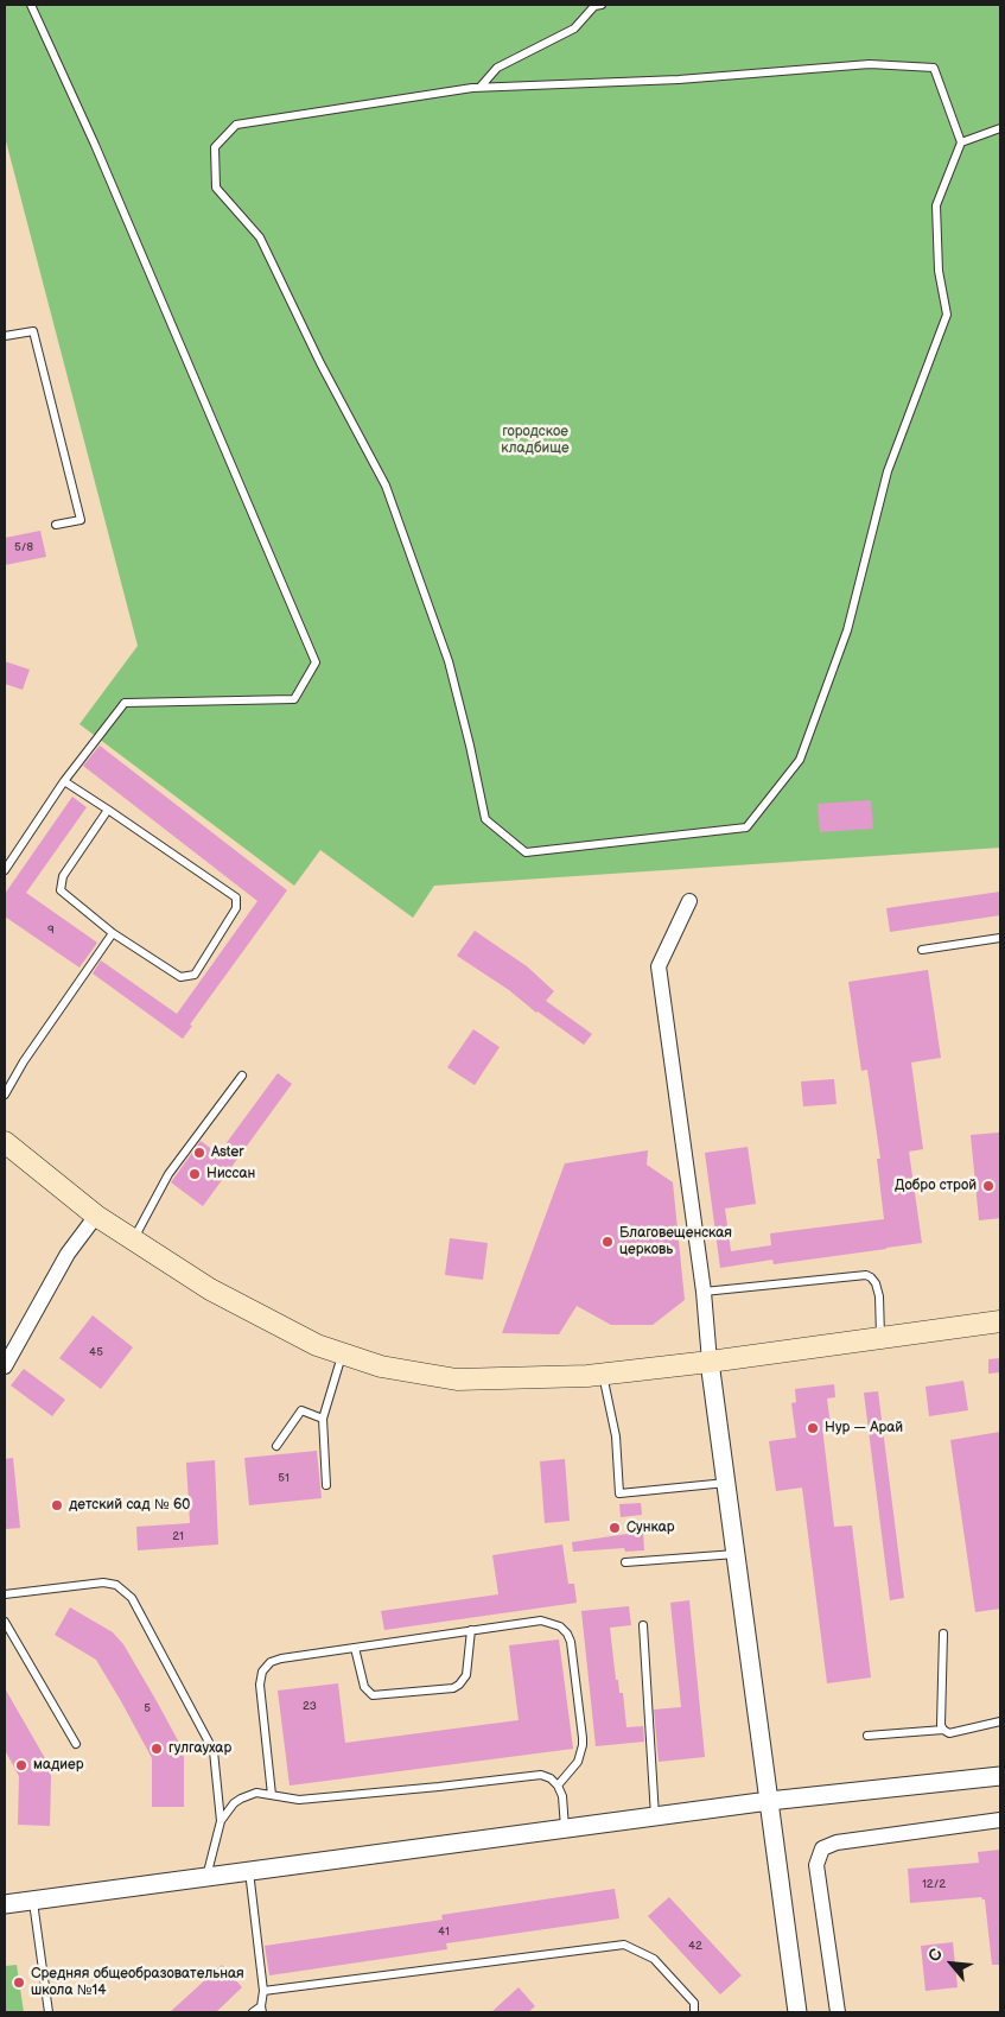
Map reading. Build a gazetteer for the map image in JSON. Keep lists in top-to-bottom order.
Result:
{
  "parks": ["городское кладбище"],
  "places": [
    "Aster",
    "Ниссан",
    "Добро строй",
    "Благовещенская церковь",
    "Нур — Арай",
    "детский сад № 60",
    "Сункар",
    "гулгаухар",
    "мадиер",
    "Cредняя общеобразовательная школа №14"
  ],
  "house_numbers": [
    "5/8",
    "9",
    "45",
    "51",
    "21",
    "23",
    "5",
    "12/2",
    "41",
    "42"
  ],
  "north": "top left"
}
